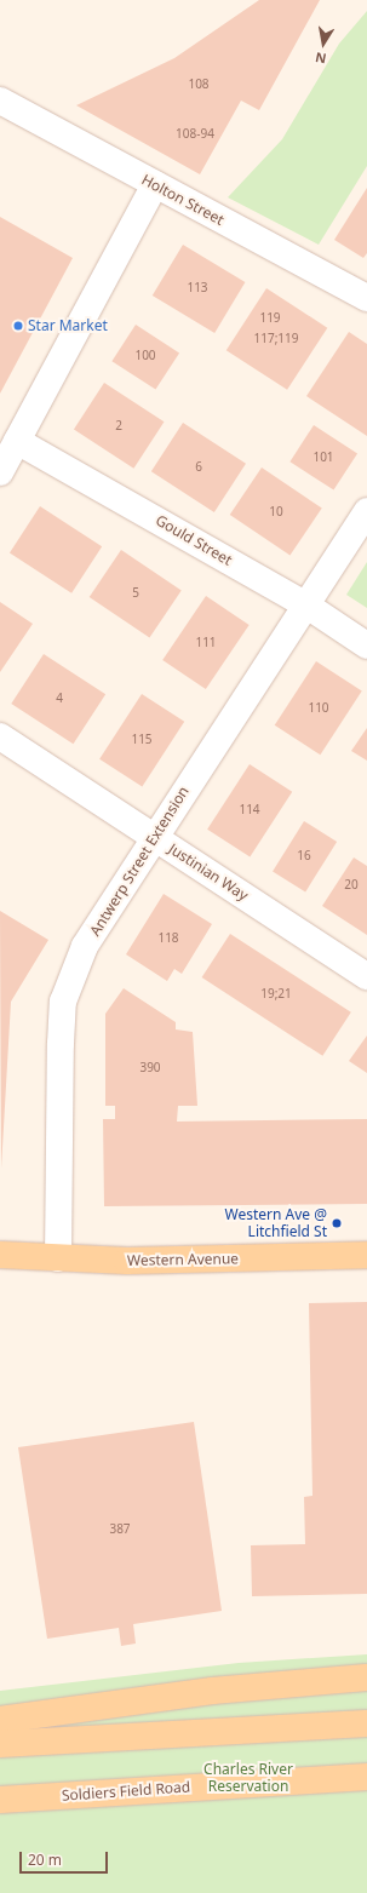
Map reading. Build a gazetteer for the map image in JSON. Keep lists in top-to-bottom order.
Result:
{
  "streets": {
    "main road": ["Western Avenue", "Soldiers Field Road"],
    "street": [
      "Holton Street",
      "Gould Street",
      "Antwerp Street Extension",
      "Justinian Way"
    ]
  },
  "crossings": [
    ["Gould Street", "Antwerp Street Extension"],
    ["Antwerp Street Extension", "Justinian Way"],
    ["Antwerp Street Extension", "Western Avenue"]
  ],
  "parks": ["Charles River Reservation"],
  "places": ["Star Market", "Western Ave @ Litchfield St"],
  "house_numbers": [
    "108",
    "108-94",
    "113",
    "119",
    "117;119",
    "100",
    "2",
    "101",
    "6",
    "10",
    "5",
    "111",
    "4",
    "110",
    "115",
    "114",
    "16",
    "20",
    "118",
    "19;21",
    "390",
    "387"
  ],
  "scale_bar": "20 m",
  "north": "bottom"
}
